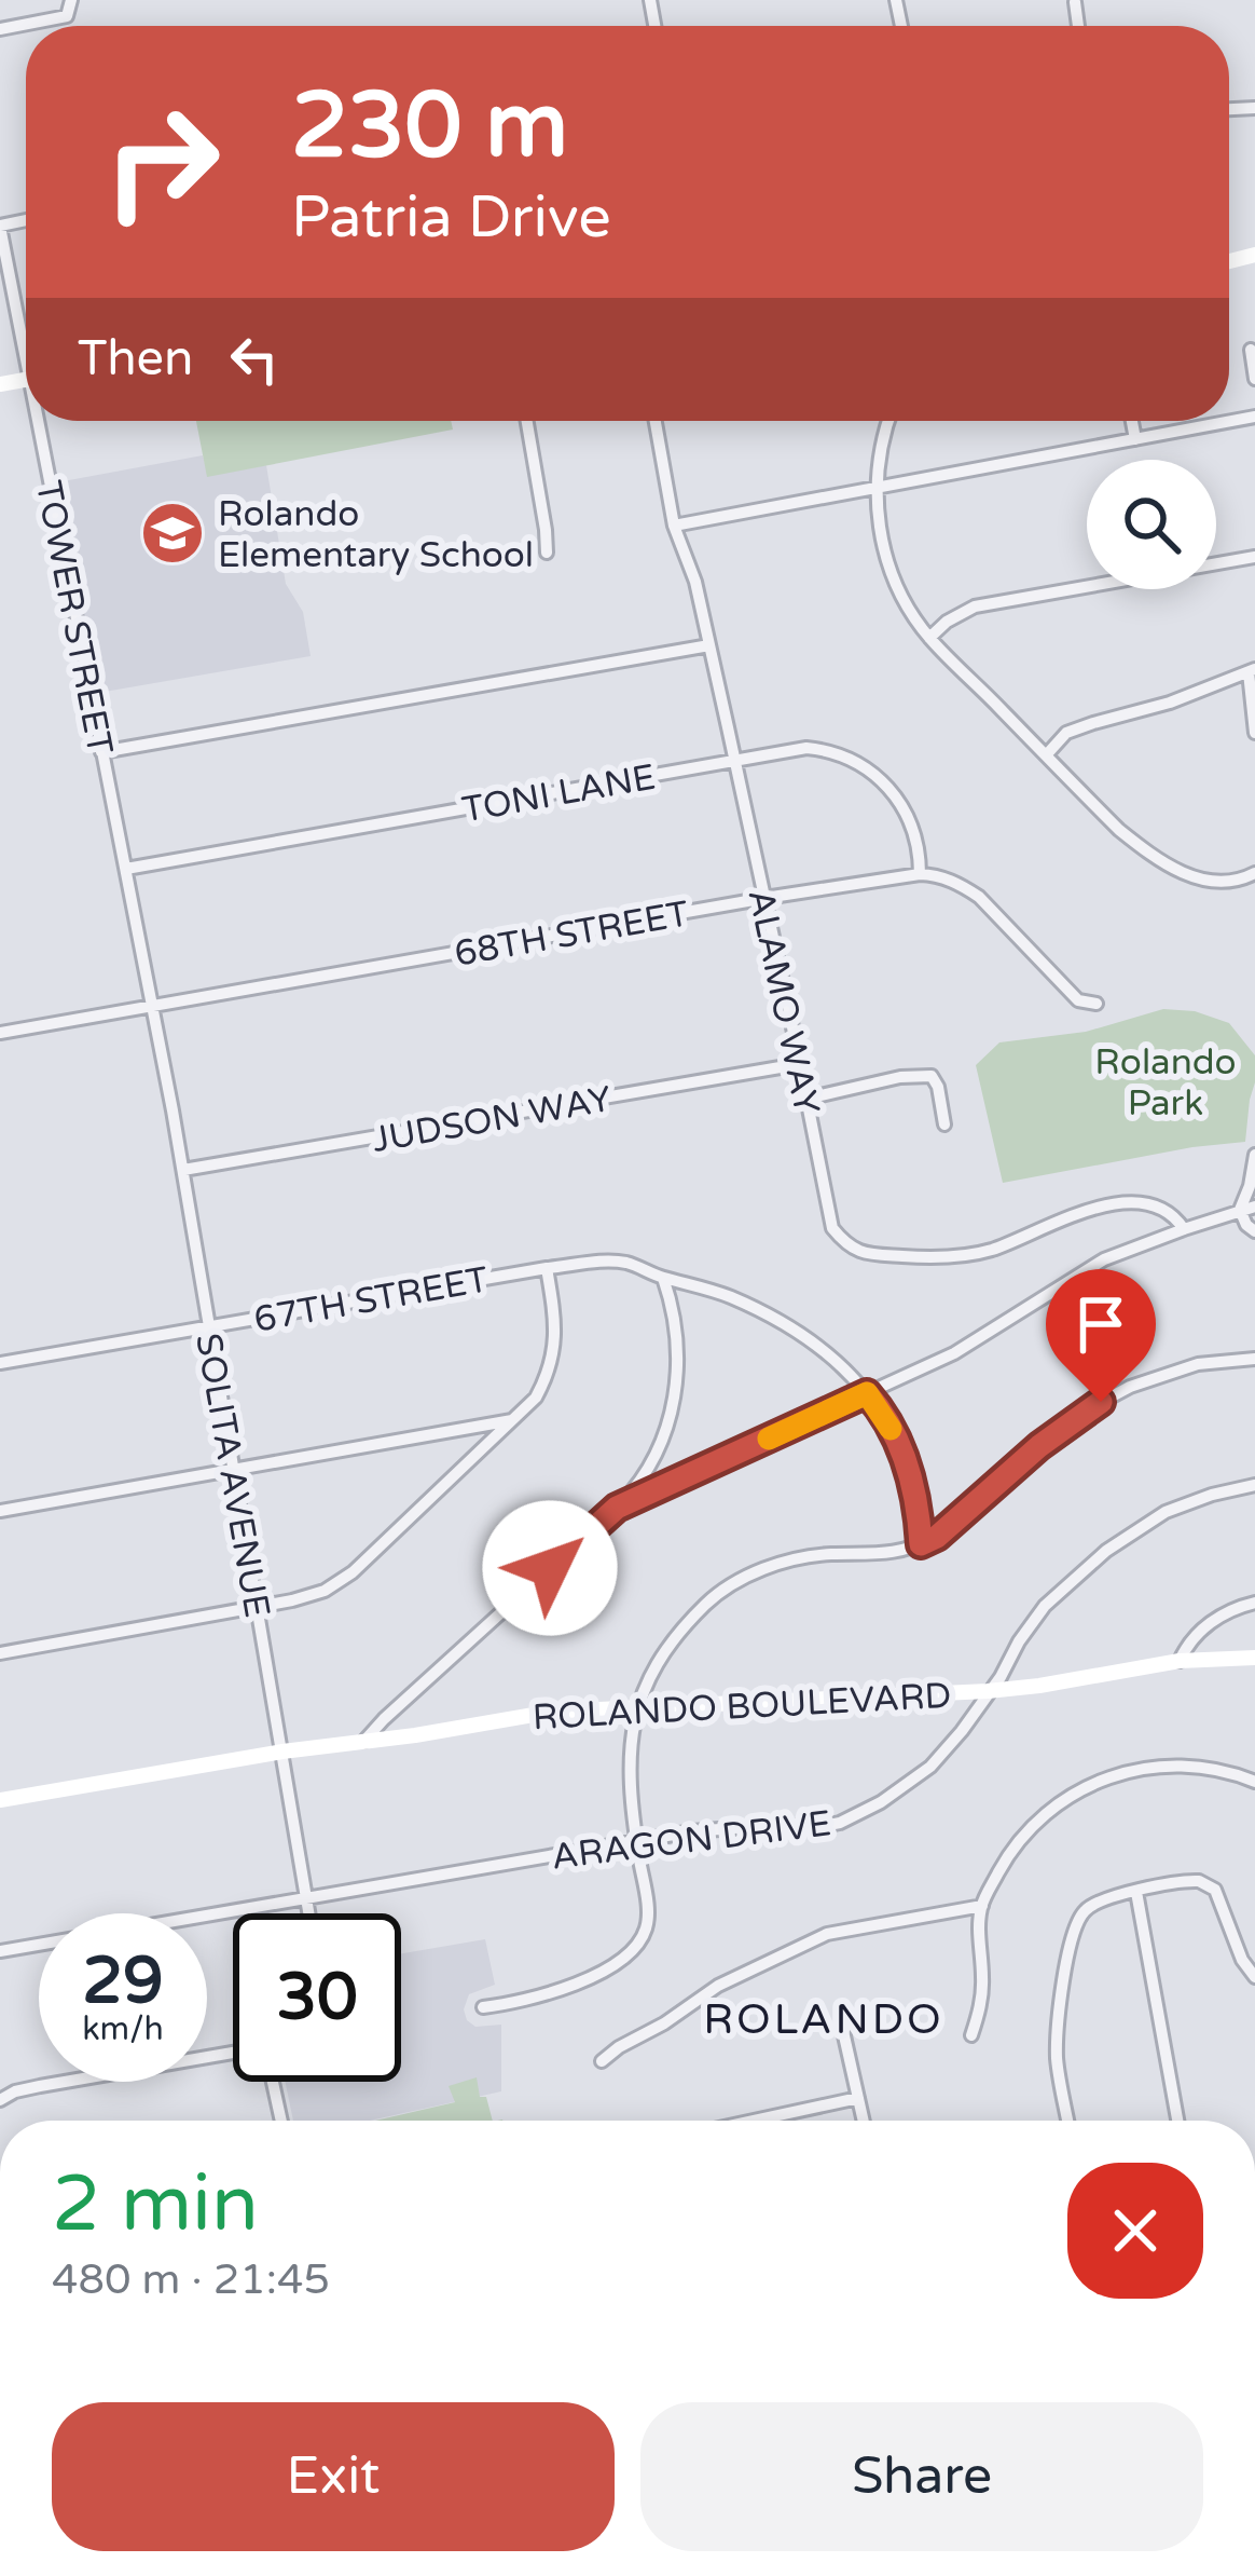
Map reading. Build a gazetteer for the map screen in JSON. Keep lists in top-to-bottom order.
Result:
{
  "streets": {
    "street": [
      "TOWER STREET",
      "TONI LANE",
      "68TH STREET",
      "ALAMO WAY",
      "JUDSON WAY",
      "67TH STREET",
      "SOLITA AVENUE",
      "ROLANDO BOULEVARD",
      "ARAGON DRIVE"
    ]
  },
  "crossings": [
    ["TOWER STREET", "TONI LANE"],
    ["TOWER STREET", "68TH STREET"],
    ["TOWER STREET", "SOLITA AVENUE"],
    ["TONI LANE", "68TH STREET"],
    ["TONI LANE", "ALAMO WAY"],
    ["68TH STREET", "ALAMO WAY"],
    ["68TH STREET", "SOLITA AVENUE"],
    ["ALAMO WAY", "JUDSON WAY"],
    ["JUDSON WAY", "SOLITA AVENUE"],
    ["67TH STREET", "SOLITA AVENUE"],
    ["SOLITA AVENUE", "ROLANDO BOULEVARD"],
    ["SOLITA AVENUE", "ARAGON DRIVE"],
    ["ROLANDO BOULEVARD", "ARAGON DRIVE"]
  ],
  "districts": ["ROLANDO"],
  "parks": ["Rolando Park"],
  "places": {
    "school or university": ["Rolando Elementary School"]
  },
  "page": {
    "turn": ["230 m", "Patria Drive"],
    "then": "Then",
    "speed": "29 km/h",
    "limit": "30",
    "heading": ["2 min", "480 m · 21:45"],
    "buttons": ["Exit", "Share"]
  }
}
